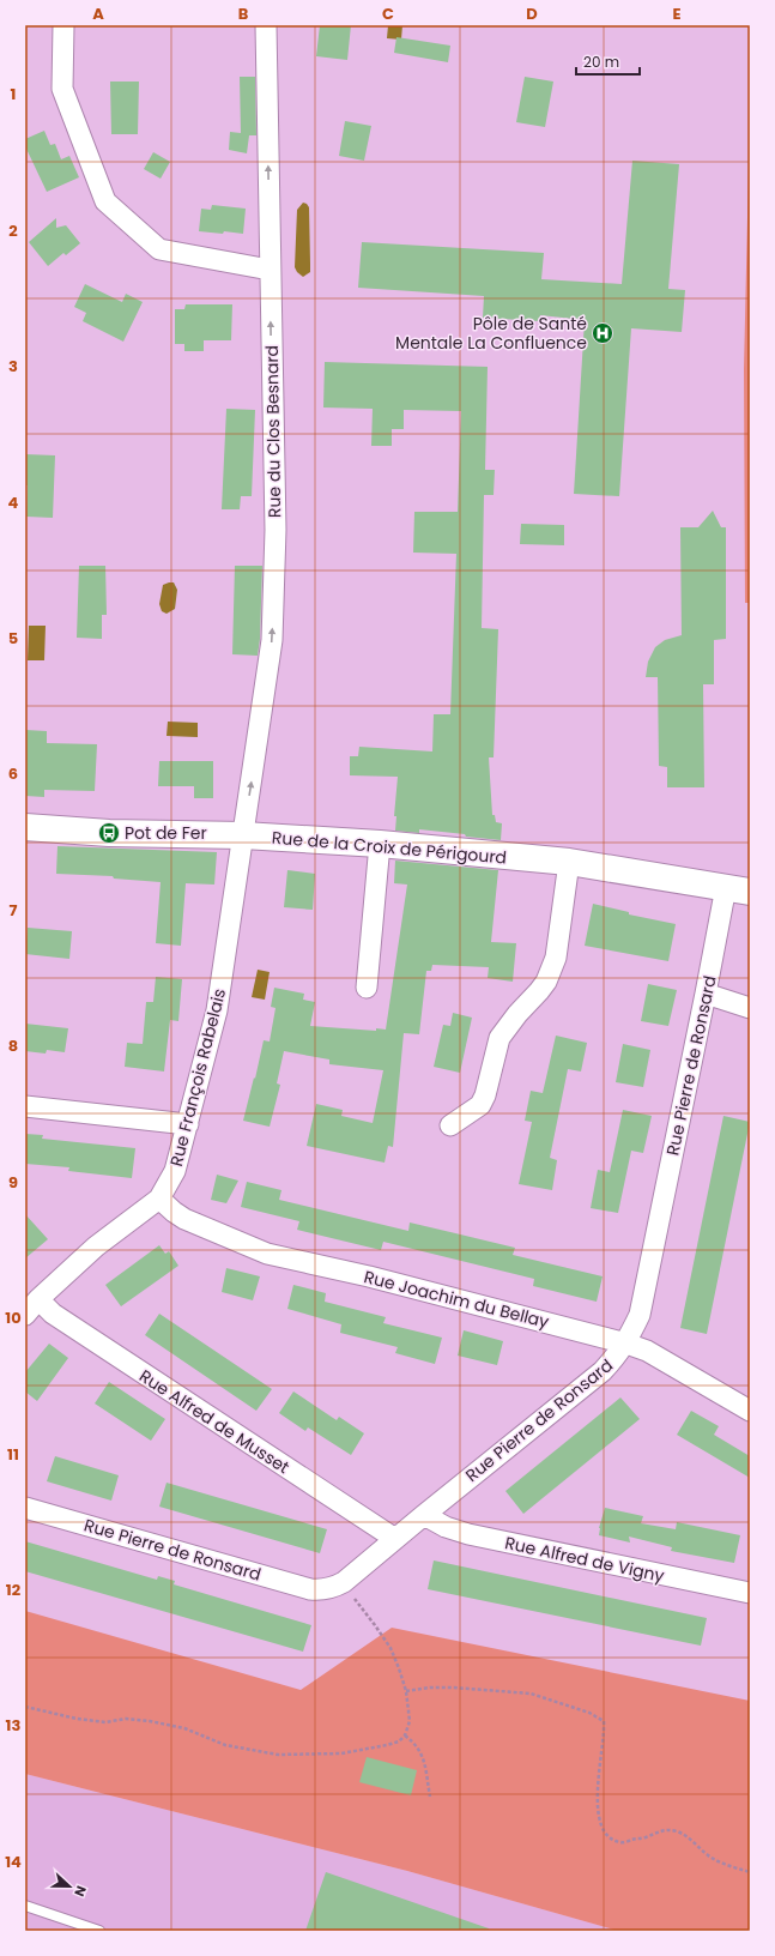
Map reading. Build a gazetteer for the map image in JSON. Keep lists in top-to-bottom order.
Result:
{
  "streets": {
    "street": [
      "Rue du Clos Besnard",
      "Rue de la Croix de Périgourd",
      "Rue Pierre de Ronsard",
      "Rue François Rabelais",
      "Rue Joachim du Bellay",
      "Rue Alfred de Musset",
      "Rue Alfred de Vigny"
    ]
  },
  "crossings": [
    ["Rue du Clos Besnard", "Rue de la Croix de Périgourd"],
    ["Rue du Clos Besnard", "Rue François Rabelais"],
    ["Rue de la Croix de Périgourd", "Rue Pierre de Ronsard"],
    ["Rue de la Croix de Périgourd", "Rue François Rabelais"],
    ["Rue Pierre de Ronsard", "Rue Joachim du Bellay"],
    ["Rue Pierre de Ronsard", "Rue Alfred de Musset"],
    ["Rue Pierre de Ronsard", "Rue Alfred de Vigny"],
    ["Rue François Rabelais", "Rue Joachim du Bellay"],
    ["Rue François Rabelais", "Rue Alfred de Musset"]
  ],
  "one_way": ["Rue du Clos Besnard"],
  "places": {
    "hospital": ["Pôle de Santé Mentale La Confluence"],
    "bus stop": ["Pot de Fer"]
  },
  "scale_bar": "20 m",
  "north": "right",
  "grid": {
    "columns": [
      "A",
      "B",
      "C",
      "D",
      "E"
    ],
    "rows": [
      "1",
      "2",
      "3",
      "4",
      "5",
      "6",
      "7",
      "8",
      "9",
      "10",
      "11",
      "12",
      "13",
      "14"
    ]
  }
}
